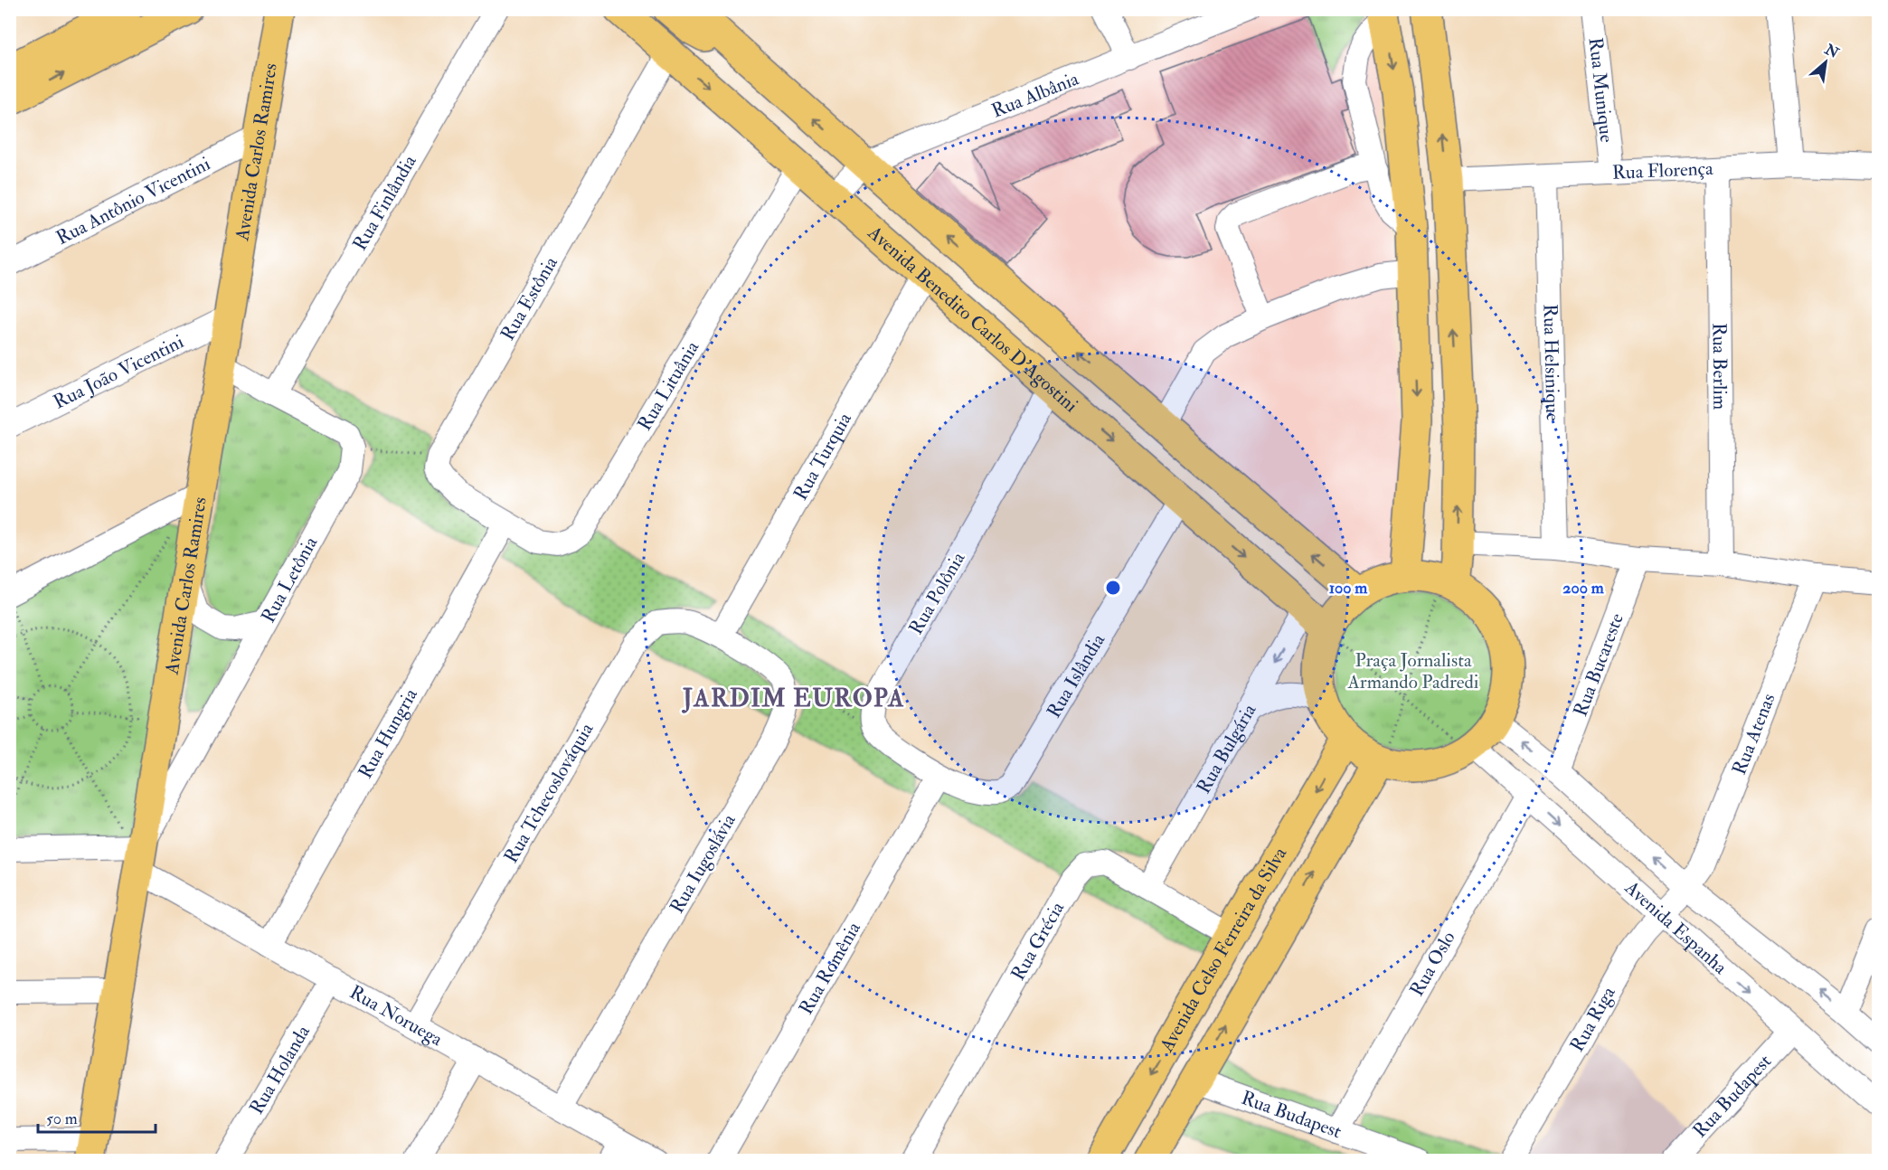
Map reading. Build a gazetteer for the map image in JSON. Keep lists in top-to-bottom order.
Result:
{
  "streets": {
    "main road": ["Avenida Carlos Ramires", "Avenida Benedito Carlos D'Agostini", "Avenida Celso Ferreira da Silva"],
    "street": [
      "Rua Munique",
      "Rua Albânia",
      "Rua Florença",
      "Rua Antônio Vicentini",
      "Rua Finlândia",
      "Rua Estônia",
      "Rua Helsinique",
      "Rua Berlim",
      "Rua João Vicentini",
      "Rua Lituânia",
      "Rua Turquia",
      "Rua Letônia",
      "Rua Polônia",
      "Rua Bucareste",
      "Rua Islândia",
      "Rua Hungria",
      "Rua Atenas",
      "Rua Bulgária",
      "Rua Tchecoslováquia",
      "Rua Iugoslávia",
      "Avenida Espanha",
      "Rua Grécia",
      "Rua Oslo",
      "Rua Romênia",
      "Rua Noruega",
      "Rua Riga",
      "Rua Holanda",
      "Rua Budapest"
    ]
  },
  "crossings": [
    ["Rua Munique", "Rua Florença"],
    ["Rua Albânia", "Avenida Benedito Carlos D'Agostini"],
    ["Avenida Carlos Ramires", "Rua Antônio Vicentini"],
    ["Avenida Carlos Ramires", "Rua João Vicentini"],
    ["Avenida Carlos Ramires", "Rua Letônia"],
    ["Avenida Carlos Ramires", "Rua Noruega"],
    ["Rua Florença", "Rua Helsinique"],
    ["Rua Florença", "Rua Berlim"],
    ["Rua Estônia", "Avenida Benedito Carlos D'Agostini"],
    ["Avenida Benedito Carlos D'Agostini", "Rua Lituânia"],
    ["Avenida Benedito Carlos D'Agostini", "Rua Turquia"],
    ["Avenida Benedito Carlos D'Agostini", "Rua Polônia"],
    ["Avenida Benedito Carlos D'Agostini", "Rua Islândia"],
    ["Avenida Benedito Carlos D'Agostini", "Rua Bulgária"],
    ["Rua Lituânia", "Rua Hungria"],
    ["Rua Turquia", "Rua Tchecoslováquia"],
    ["Rua Turquia", "Rua Iugoslávia"],
    ["Rua Letônia", "Rua Noruega"],
    ["Rua Bucareste", "Avenida Espanha"],
    ["Rua Islândia", "Rua Romênia"],
    ["Rua Hungria", "Rua Noruega"],
    ["Rua Atenas", "Avenida Espanha"],
    ["Rua Atenas", "Rua Riga"],
    ["Rua Bulgária", "Rua Grécia"],
    ["Rua Tchecoslováquia", "Rua Iugoslávia"],
    ["Rua Tchecoslováquia", "Rua Noruega"],
    ["Rua Iugoslávia", "Rua Noruega"],
    ["Avenida Espanha", "Rua Oslo"],
    ["Avenida Espanha", "Rua Riga"],
    ["Avenida Espanha", "Rua Budapest"],
    ["Rua Grécia", "Avenida Celso Ferreira da Silva"],
    ["Rua Oslo", "Rua Budapest"],
    ["Rua Noruega", "Rua Holanda"]
  ],
  "one_way": ["Rua Bulgária"],
  "districts": ["JARDIM EUROPA"],
  "parks": ["Praça Jornalista Armando Padredi"],
  "scale_bar": "50 m",
  "north": "top right",
  "rings": ["100 m", "200 m"]
}
